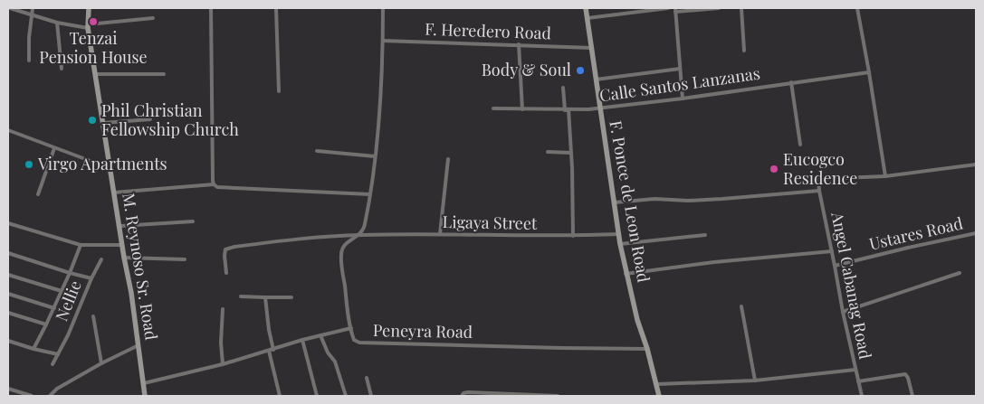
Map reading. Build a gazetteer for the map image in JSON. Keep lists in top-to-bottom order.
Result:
{
  "streets": {
    "street": [
      "F. Heredero Road",
      "Calle Santos Lanzanas",
      "F. Ponce de Leon Road",
      "Ligaya Street",
      "Ustares Road",
      "M. Reynoso Sr. Road",
      "Angel Cabanag Road",
      "Nellie",
      "Peneyra Road"
    ]
  },
  "crossings": [
    ["F. Heredero Road", "F. Ponce de Leon Road"],
    ["Calle Santos Lanzanas", "F. Ponce de Leon Road"],
    ["F. Ponce de Leon Road", "Ligaya Street"],
    ["F. Ponce de Leon Road", "Peneyra Road"],
    ["Ligaya Street", "Peneyra Road"],
    ["Ustares Road", "Angel Cabanag Road"]
  ],
  "places": [
    "Tenzai Pension House",
    "Body & Soul",
    "Phil Christian Fellowship Church",
    "Virgo Apartments",
    "Eucogco Residence"
  ]
}
